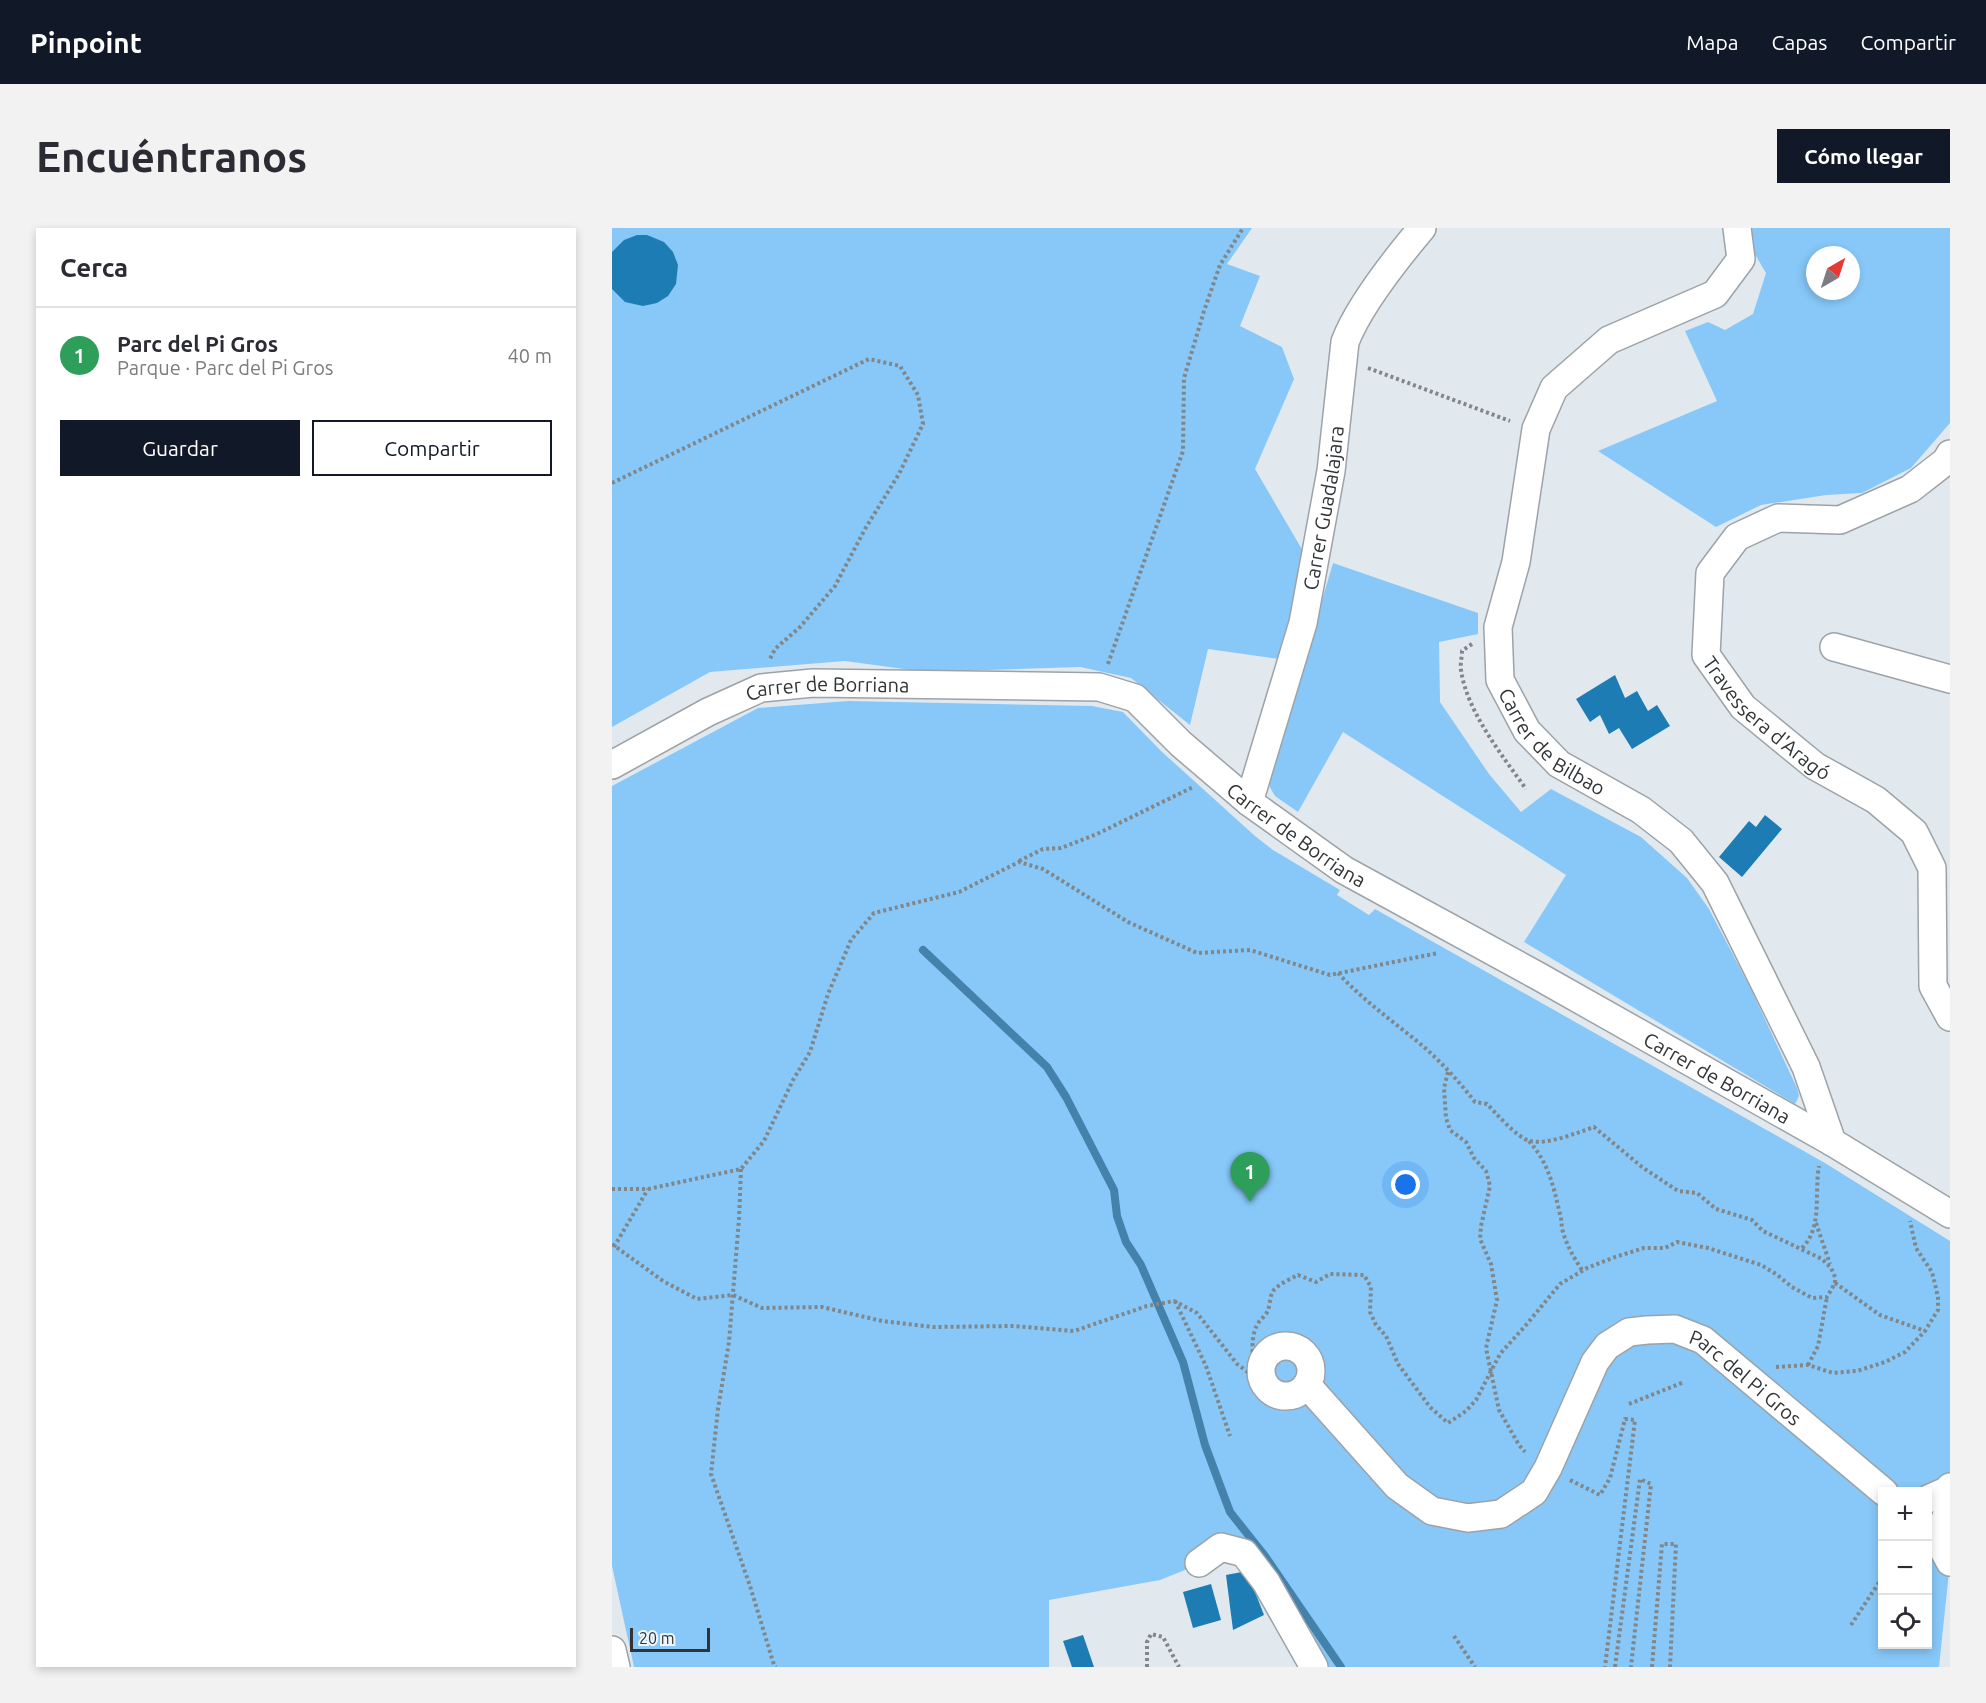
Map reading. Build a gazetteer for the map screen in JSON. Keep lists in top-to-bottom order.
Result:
{
  "streets": {
    "street": [
      "Carrer Guadalajara",
      "Carrer de Borriana",
      "Travessera d'Aragó",
      "Carrer de Bilbao",
      "Parc del Pi Gros"
    ]
  },
  "crossings": [
    ["Carrer Guadalajara", "Carrer de Borriana"],
    ["Carrer de Borriana", "Carrer de Bilbao"]
  ],
  "scale_bar": "20 m",
  "north": "top right",
  "page": {
    "header": "Pinpoint",
    "nav": ["Mapa", "Capas", "Compartir"],
    "buttons": [
      "Cómo llegar",
      ["Guardar", "Compartir"]
    ],
    "title": "Encuéntranos",
    "heading": "Cerca",
    "list": [
      {
        "mark": "1",
        "name": "Parc del Pi Gros",
        "note": "Parque · Parc del Pi Gros",
        "value": "40 m"
      }
    ],
    "pins": "1",
    "map_buttons": ["+", "−"],
    "scale": "20 m"
  }
}
